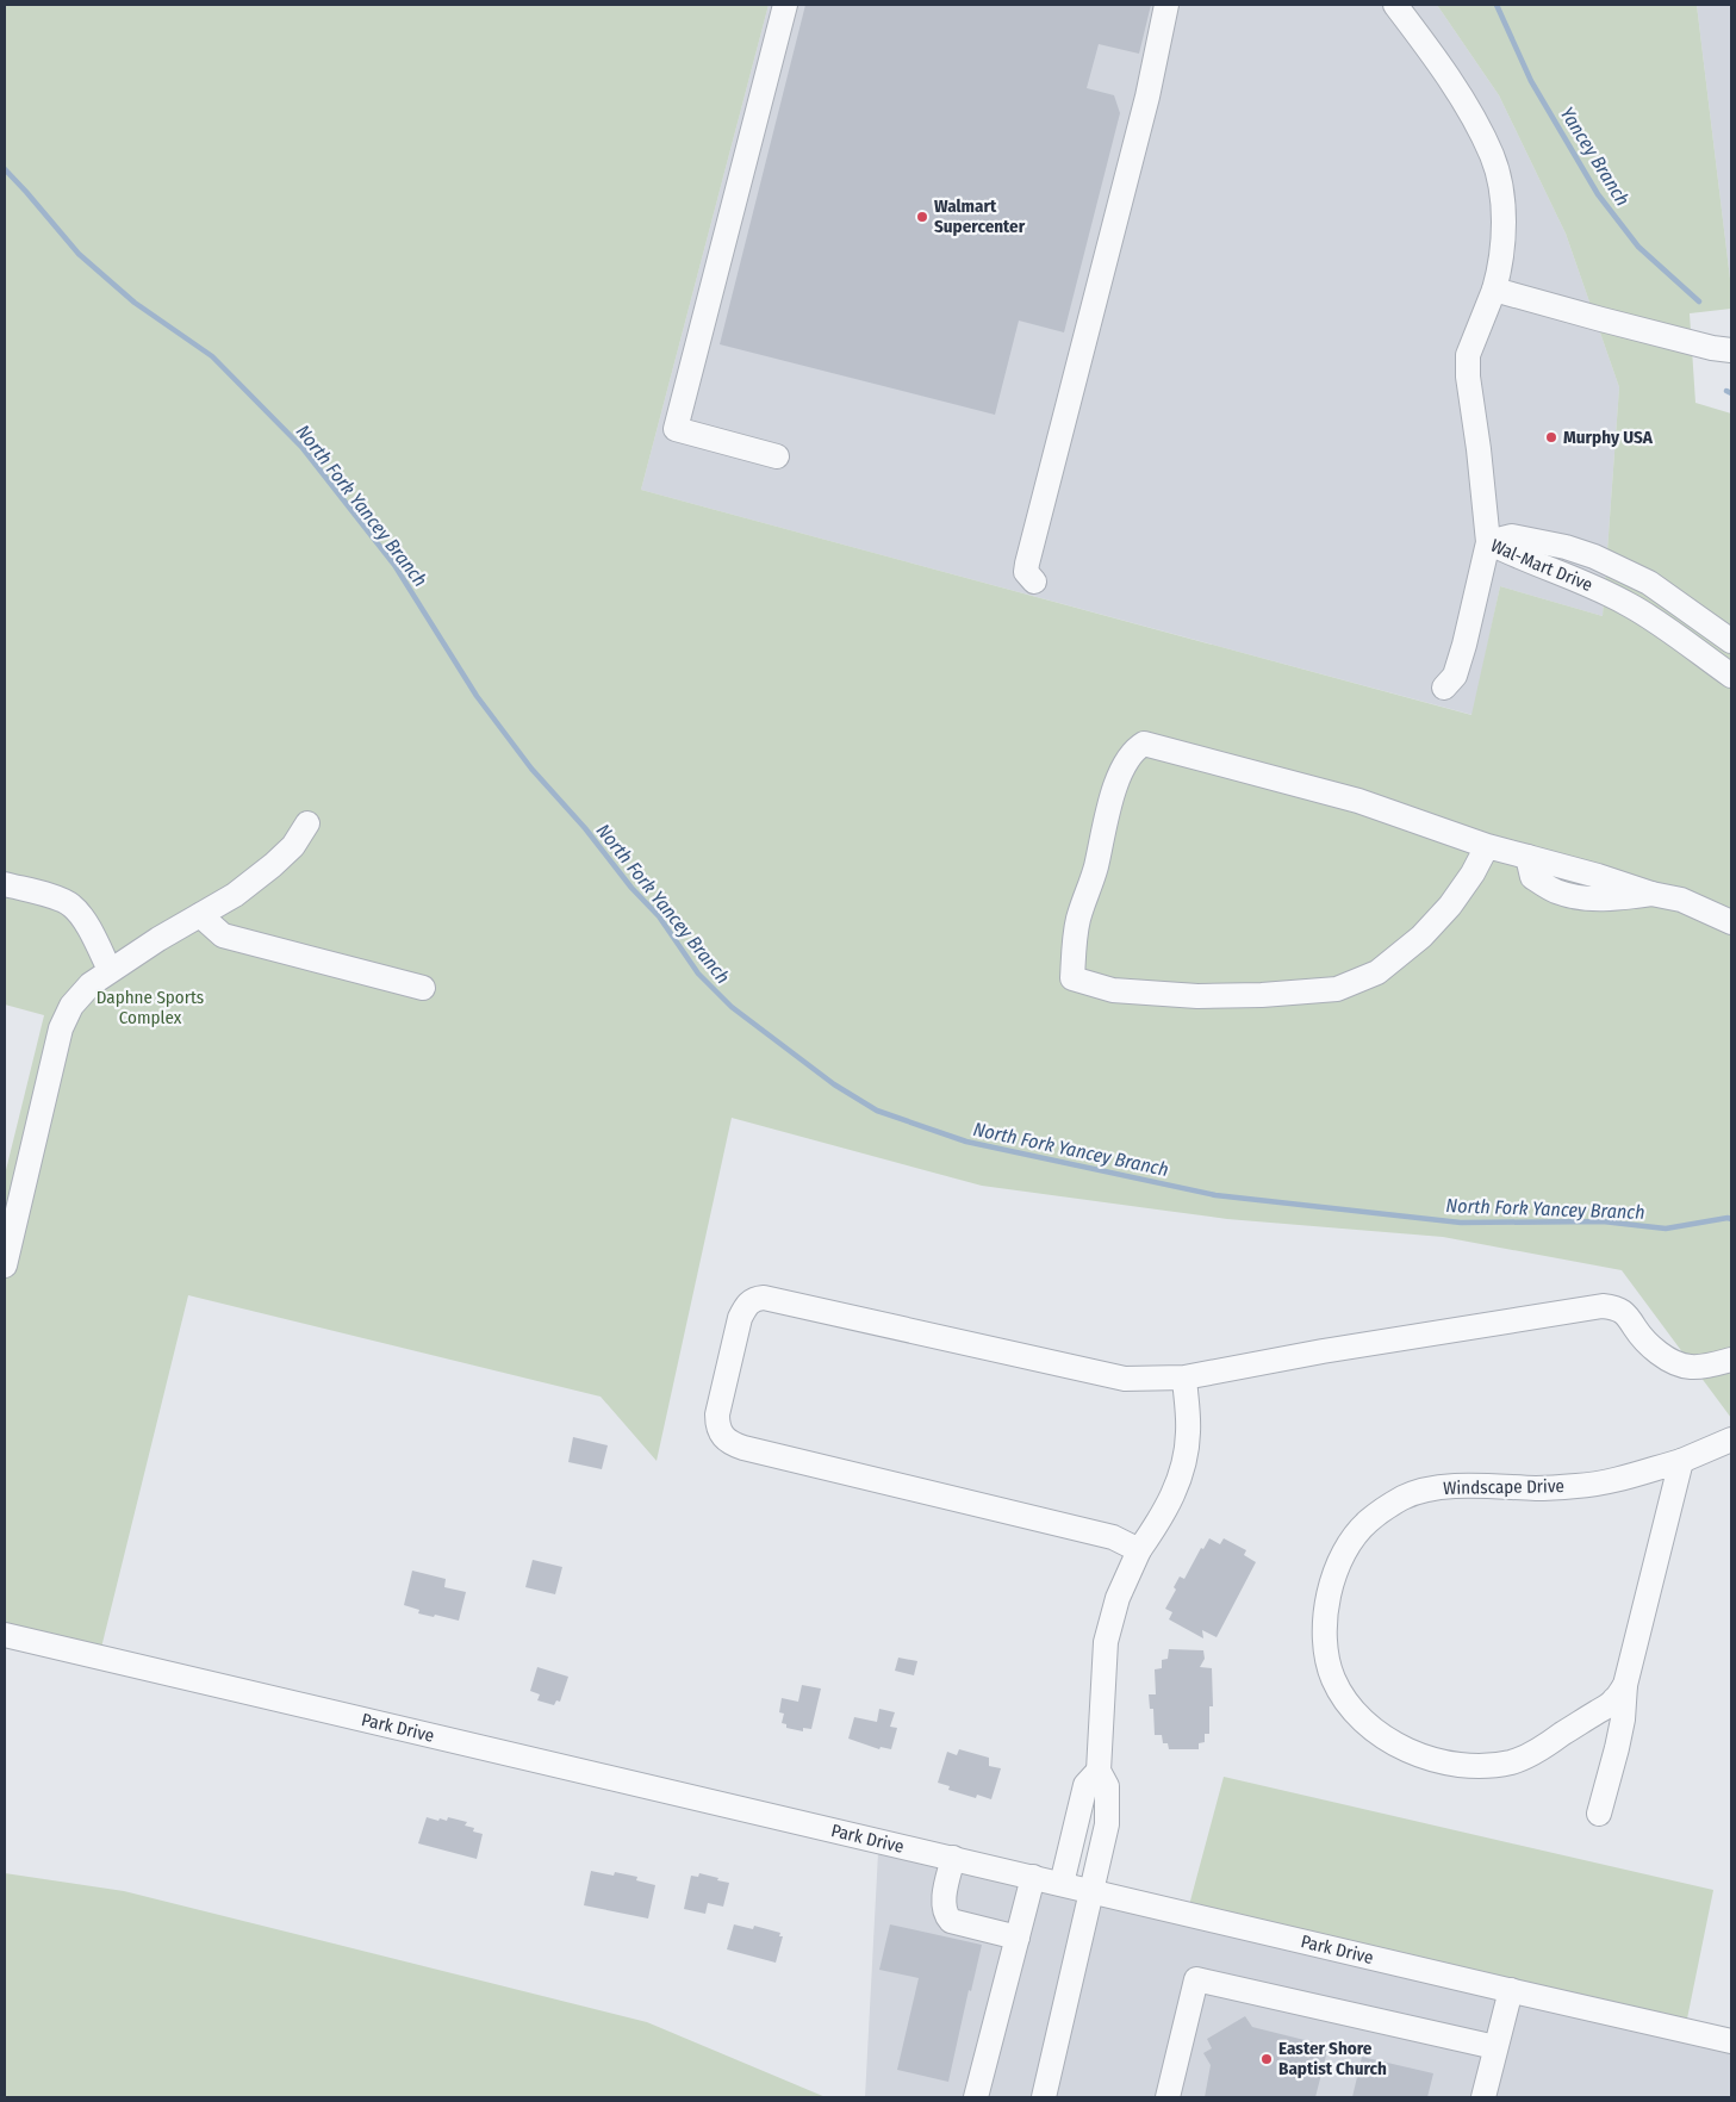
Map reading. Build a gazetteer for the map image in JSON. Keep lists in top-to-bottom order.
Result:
{
  "streets": {
    "street": ["Wal-Mart Drive", "Windscape Drive", "Park Drive"]
  },
  "water": ["Yancey Branch", "North Fork Yancey Branch"],
  "parks": ["Daphne Sports Complex"],
  "places": ["Walmart Supercenter", "Murphy USA", "Easter Shore Baptist Church"]
}
